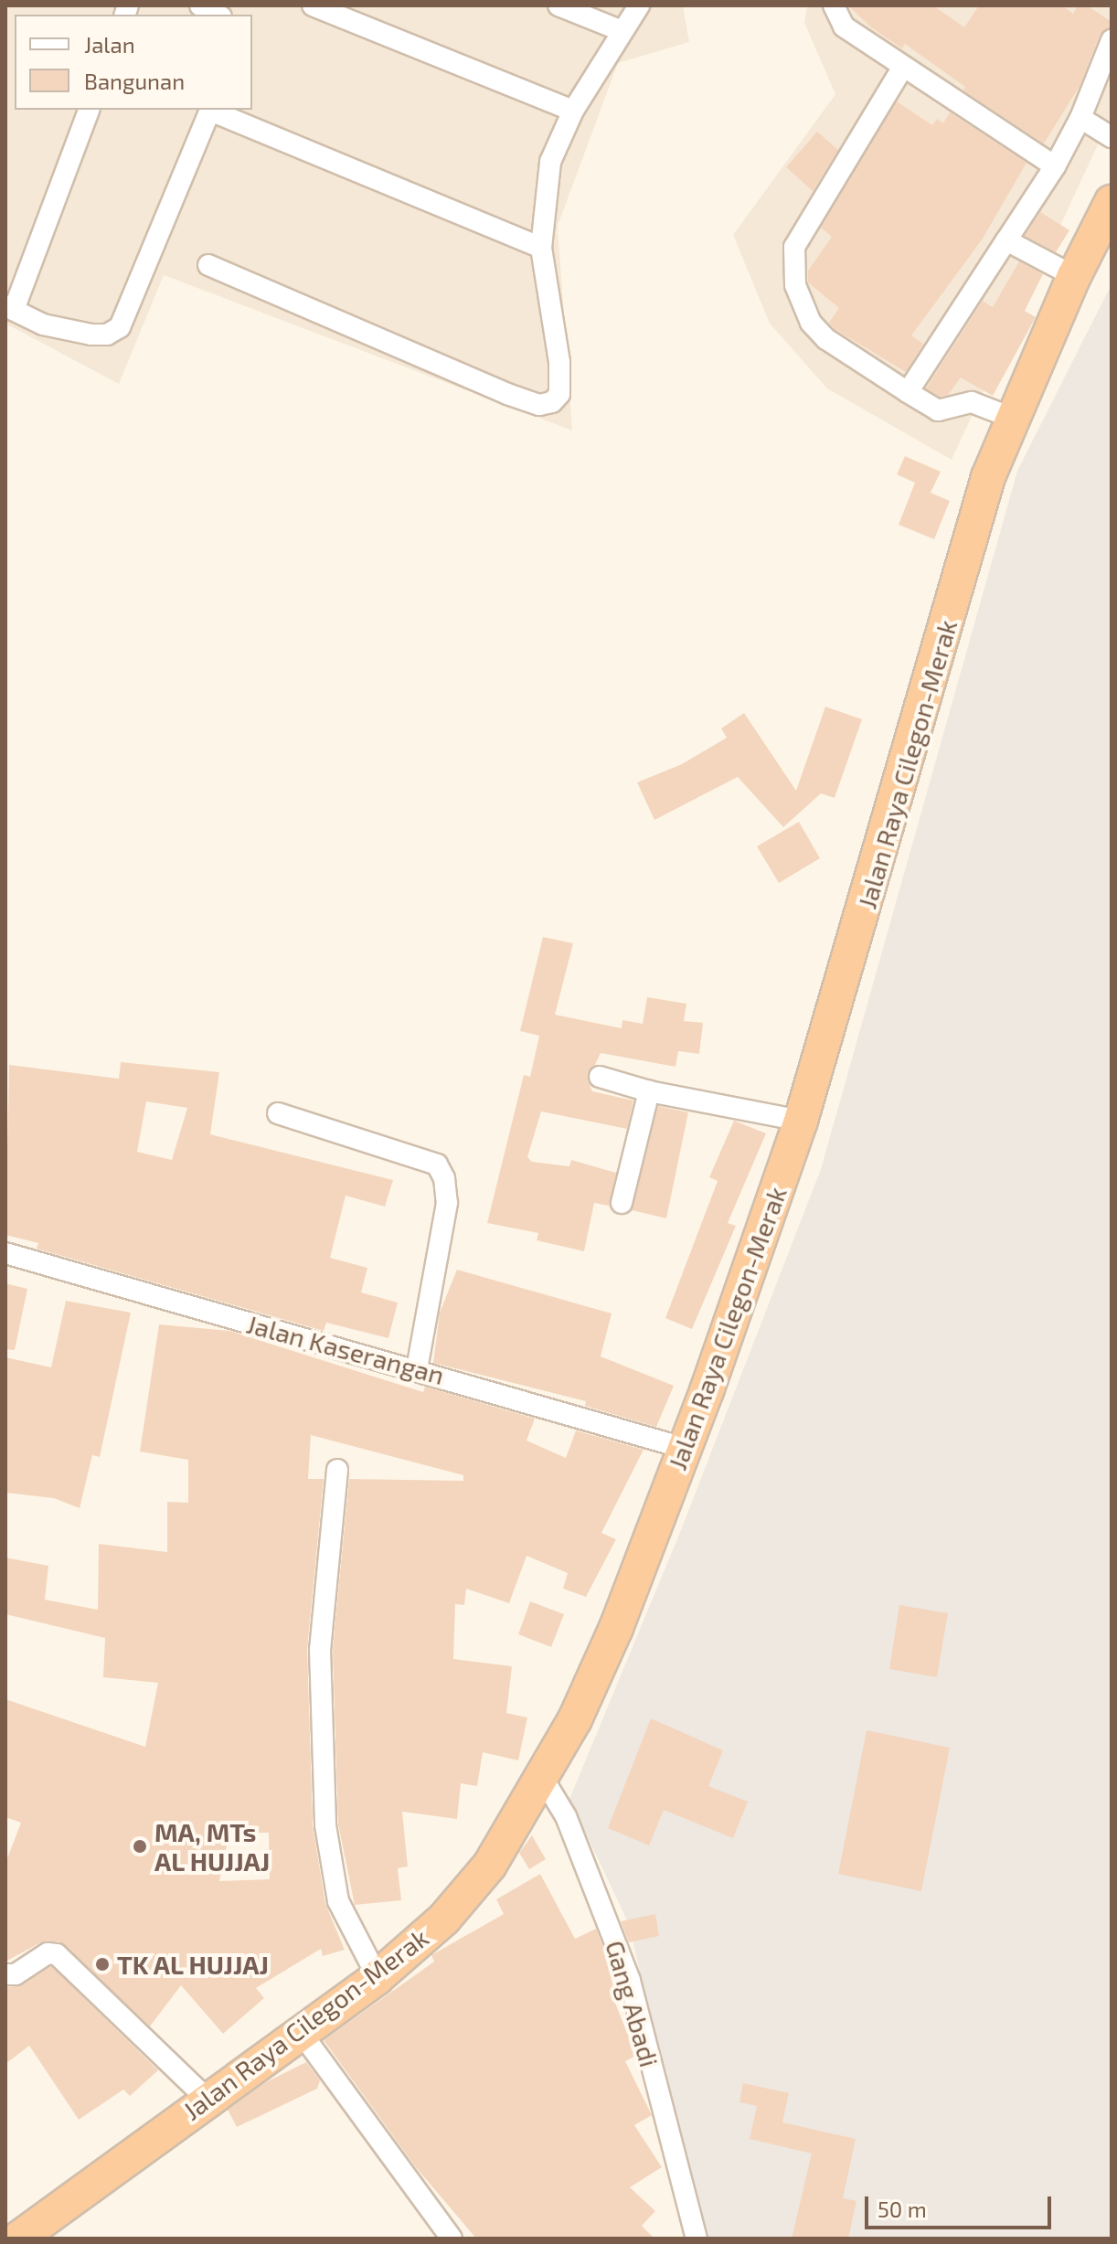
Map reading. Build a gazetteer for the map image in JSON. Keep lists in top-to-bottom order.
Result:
{
  "streets": {
    "highway": ["Jalan Raya Cilegon-Merak"],
    "street": ["Jalan Kaserangan", "Gang Abadi"]
  },
  "crossings": [
    ["Jalan Raya Cilegon-Merak", "Jalan Kaserangan"],
    ["Jalan Raya Cilegon-Merak", "Gang Abadi"]
  ],
  "places": ["MA, MTs AL HUJJAJ", "TK AL HUJJAJ"],
  "legend": ["Jalan", "Bangunan"],
  "scale_bar": "50 m"
}
